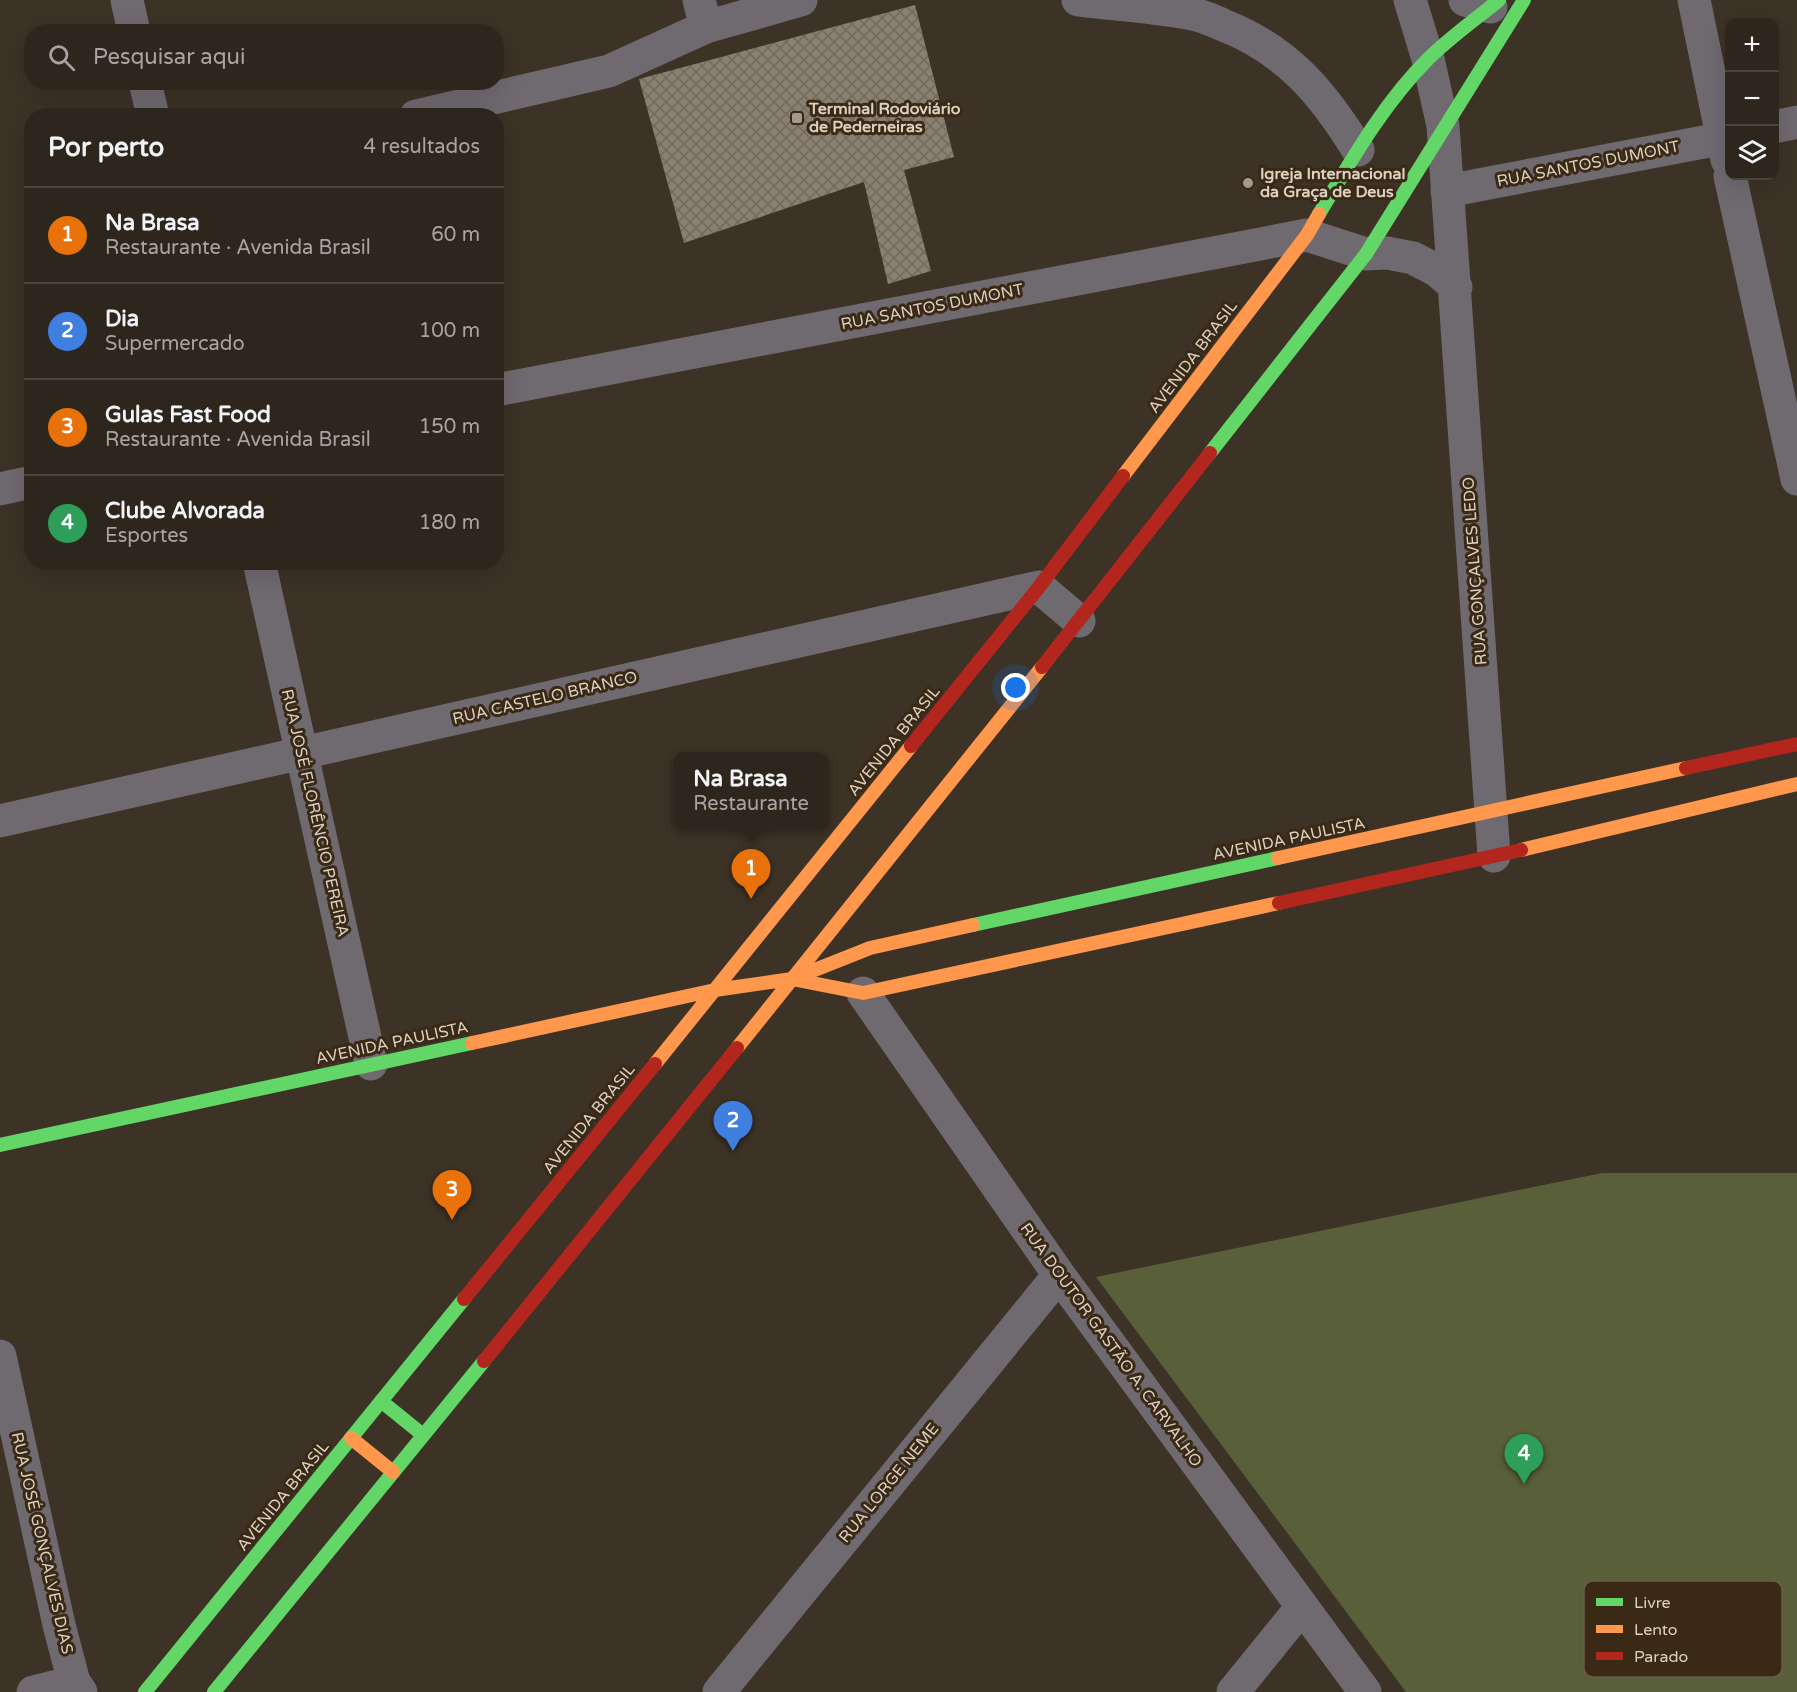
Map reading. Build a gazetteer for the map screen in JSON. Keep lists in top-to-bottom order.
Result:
{
  "streets": {
    "main road": ["AVENIDA BRASIL", "AVENIDA PAULISTA"],
    "street": [
      "RUA SANTOS DUMONT",
      "RUA GONÇALVES LEDO",
      "RUA CASTELO BRANCO",
      "RUA JOSÉ FLORÊNCIO PEREIRA",
      "RUA DOUTOR GASTÃO A. CARVALHO",
      "RUA LORGE NEME",
      "RUA JOSÉ GONÇALVES DIAS"
    ]
  },
  "crossings": [
    ["RUA SANTOS DUMONT", "AVENIDA BRASIL"],
    ["RUA SANTOS DUMONT", "RUA GONÇALVES LEDO"],
    ["AVENIDA BRASIL", "RUA GONÇALVES LEDO"],
    ["AVENIDA BRASIL", "RUA CASTELO BRANCO"],
    ["AVENIDA BRASIL", "AVENIDA PAULISTA"],
    ["RUA GONÇALVES LEDO", "AVENIDA PAULISTA"],
    ["RUA CASTELO BRANCO", "RUA JOSÉ FLORÊNCIO PEREIRA"],
    ["RUA JOSÉ FLORÊNCIO PEREIRA", "AVENIDA PAULISTA"],
    ["AVENIDA PAULISTA", "RUA DOUTOR GASTÃO A. CARVALHO"],
    ["RUA DOUTOR GASTÃO A. CARVALHO", "RUA LORGE NEME"]
  ],
  "places": {
    "transit": ["Terminal Rodoviário de Pederneiras"],
    "other": ["Igreja Internacional da Graça de Deus"]
  },
  "legend": ["Livre", "Lento", "Parado"],
  "page": {
    "map_buttons": ["+", "−"],
    "search": "Pesquisar aqui",
    "heading": ["Por perto", "4 resultados"],
    "list": [
      {
        "mark": "1",
        "name": "Na Brasa",
        "note": "Restaurante · Avenida Brasil",
        "value": "60 m"
      },
      {
        "mark": "2",
        "name": "Dia",
        "note": "Supermercado",
        "value": "100 m"
      },
      {
        "mark": "3",
        "name": "Gulas Fast Food",
        "note": "Restaurante · Avenida Brasil",
        "value": "150 m"
      },
      {
        "mark": "4",
        "name": "Clube Alvorada",
        "note": "Esportes",
        "value": "180 m"
      }
    ],
    "popup": ["Na Brasa", "Restaurante"],
    "pins": [
      "1",
      "2",
      "3",
      "4"
    ]
  }
}
